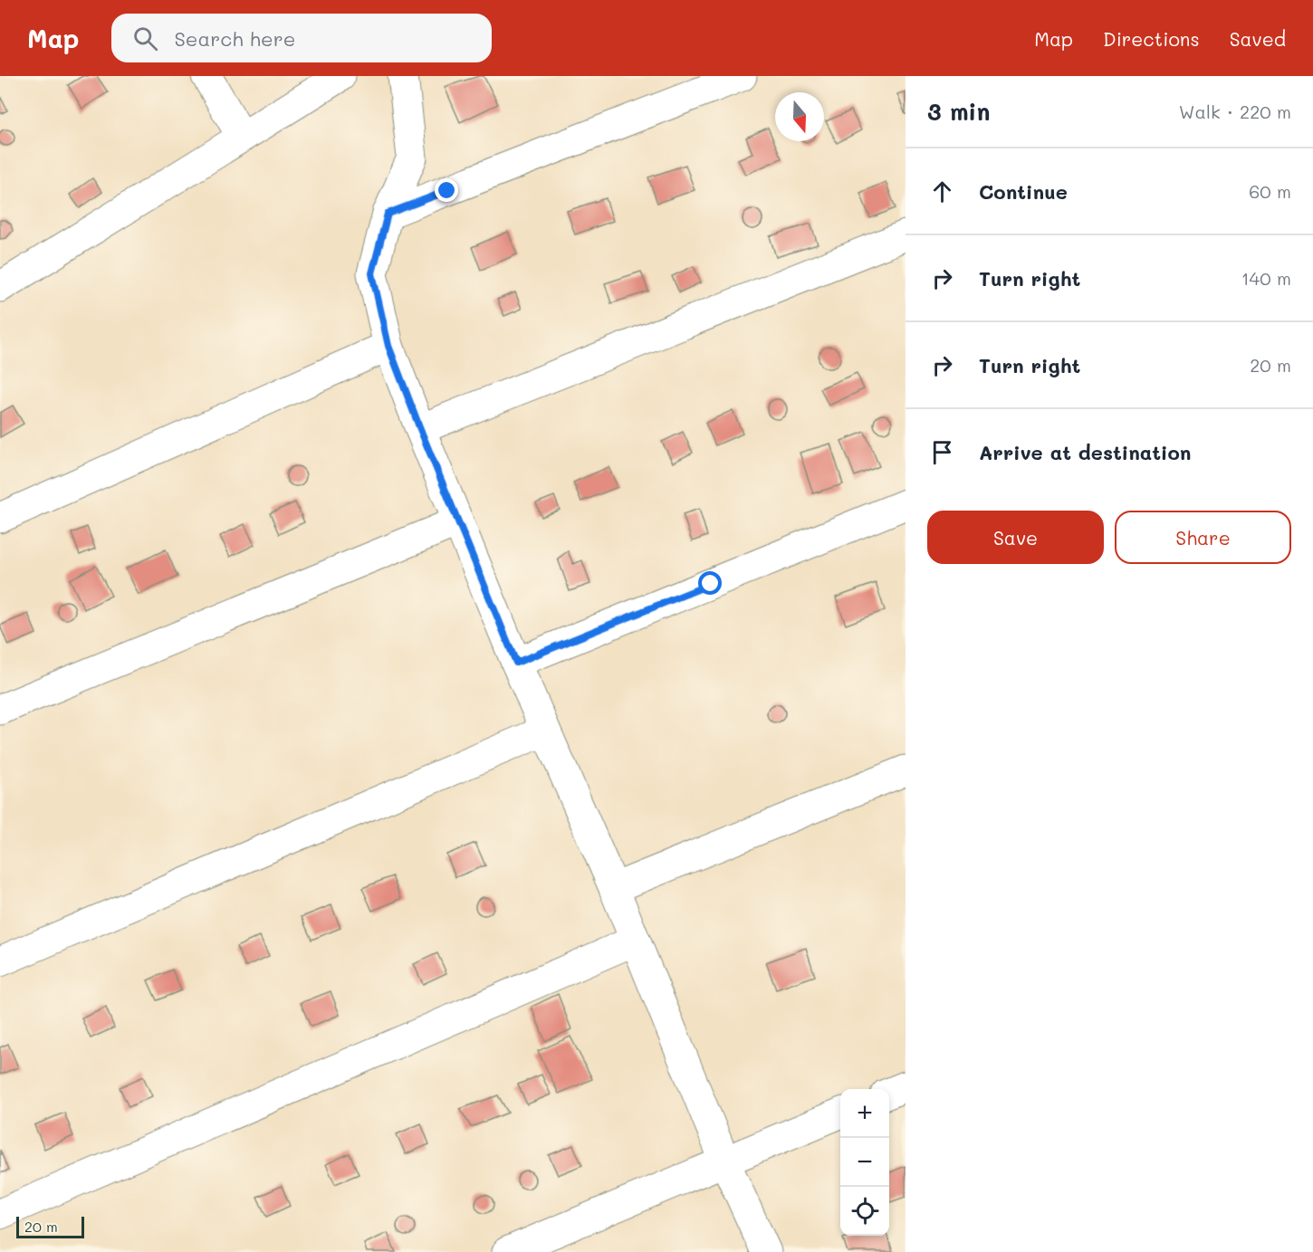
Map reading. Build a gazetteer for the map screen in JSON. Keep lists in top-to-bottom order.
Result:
{
  "scale_bar": "20 m",
  "north": "bottom",
  "page": {
    "header": "Map",
    "search": "Search here",
    "nav": ["Map", "Directions", "Saved"],
    "heading": ["3 min", "Walk · 220 m"],
    "list": [
      ["Continue", "60 m"],
      ["Turn right", "140 m"],
      ["Turn right", "20 m"],
      "Arrive at destination"
    ],
    "buttons": ["Save", "Share"],
    "map_buttons": ["+", "−"],
    "scale": "20 m"
  }
}
